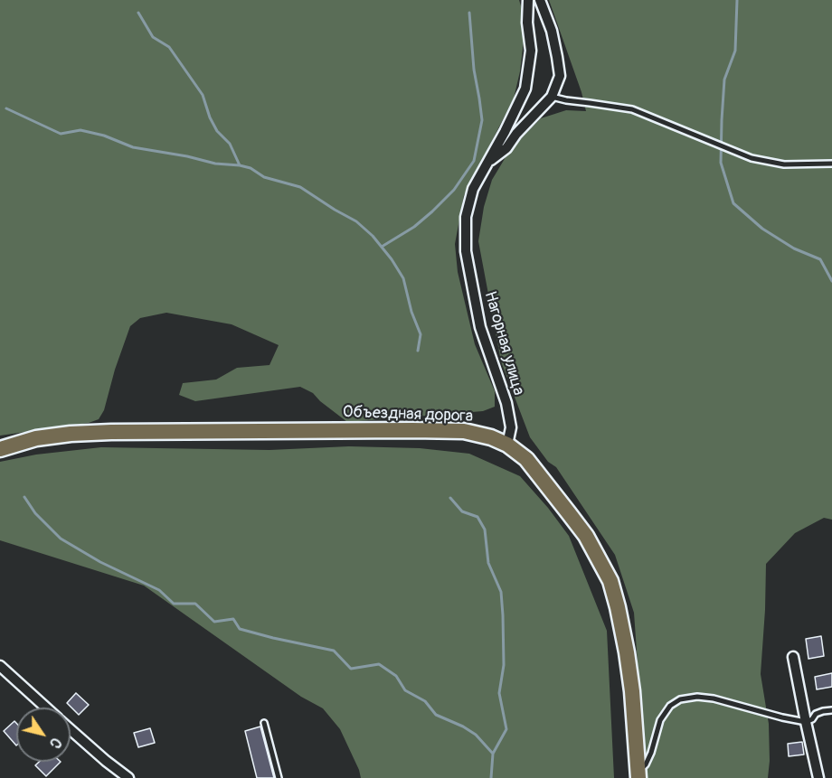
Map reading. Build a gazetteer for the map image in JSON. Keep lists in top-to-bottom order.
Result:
{
  "streets": {
    "main road": ["Объездная дорога"],
    "street": ["Нагорная улица"]
  },
  "crossings": [
    ["Нагорная улица", "Объездная дорога"]
  ],
  "north": "bottom right"
}
